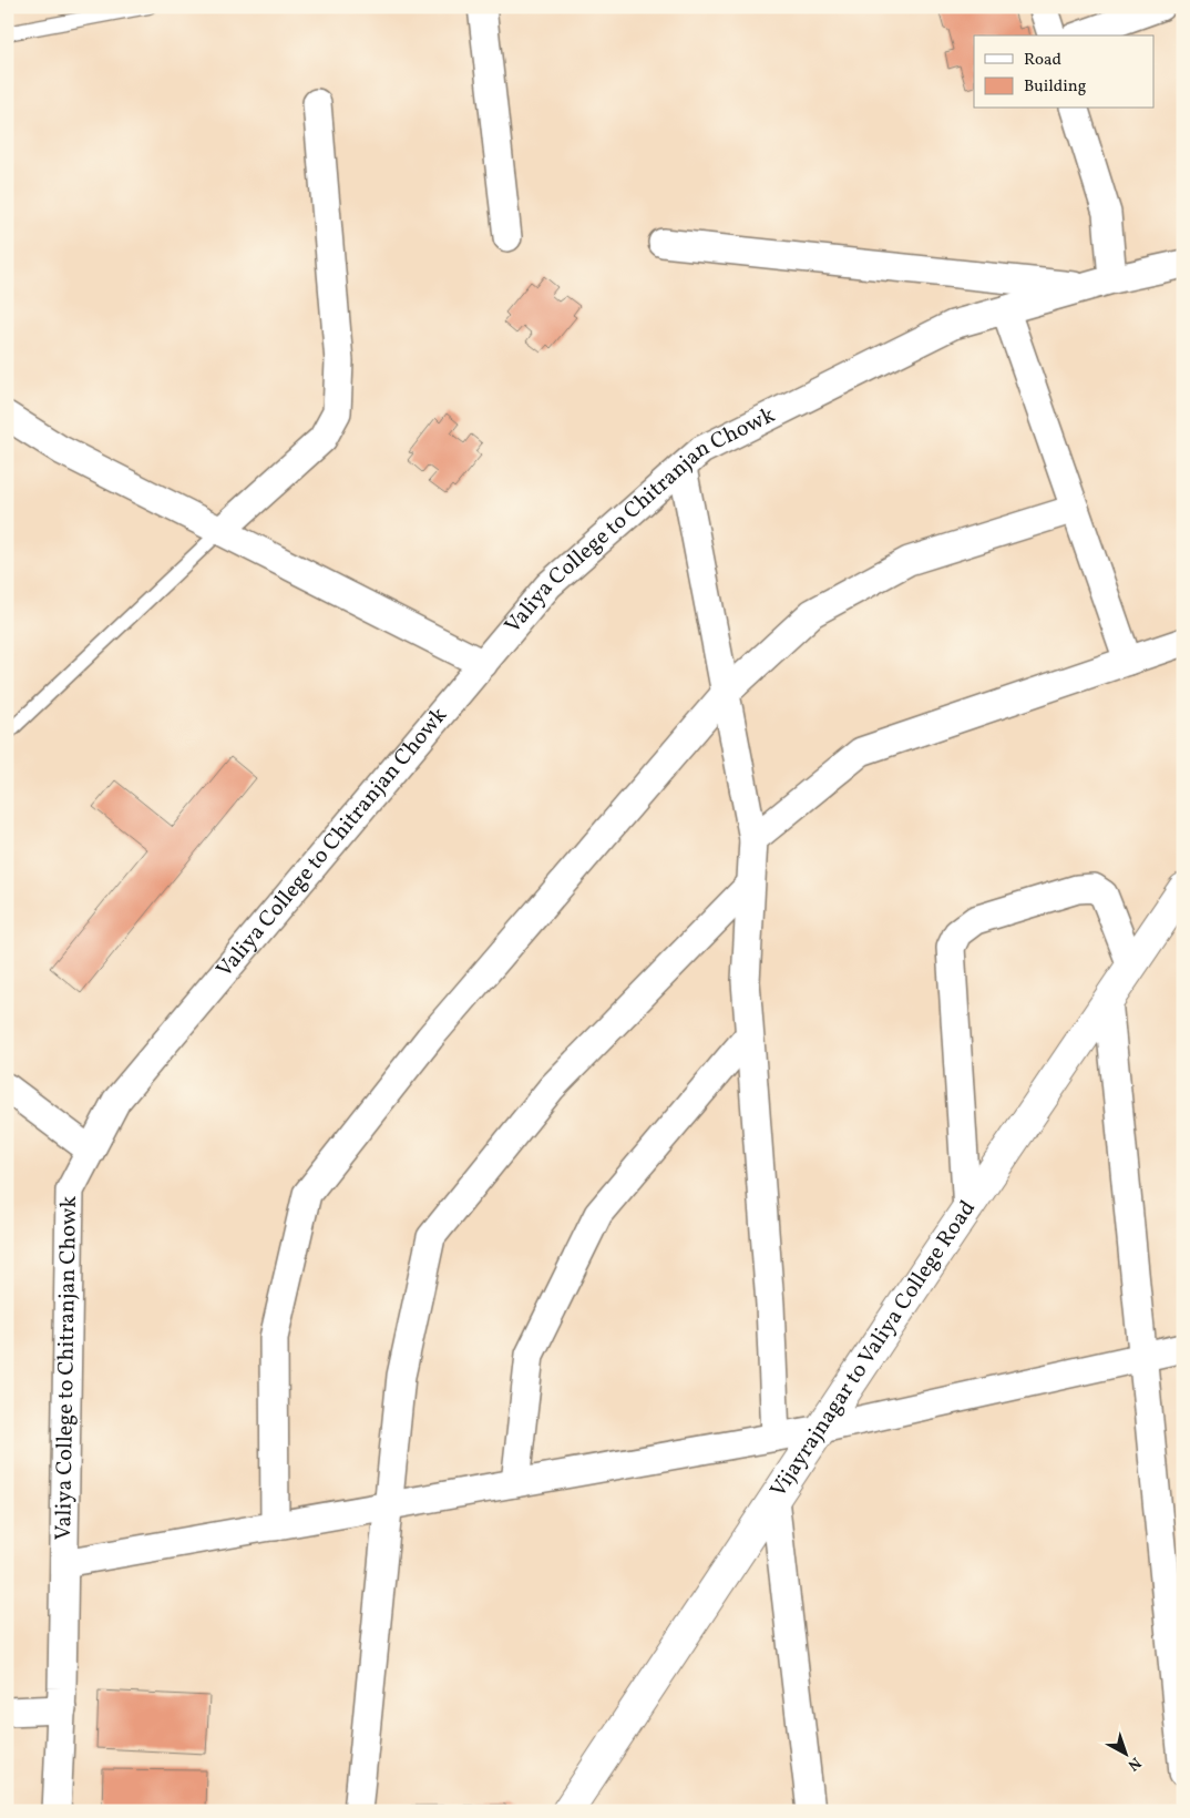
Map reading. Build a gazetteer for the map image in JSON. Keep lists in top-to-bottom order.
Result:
{
  "streets": {
    "street": ["Valiya College to Chitranjan Chowk", "Vijayrajnagar to Valiya College Road"]
  },
  "legend": ["Road", "Building"],
  "north": "bottom right"
}
